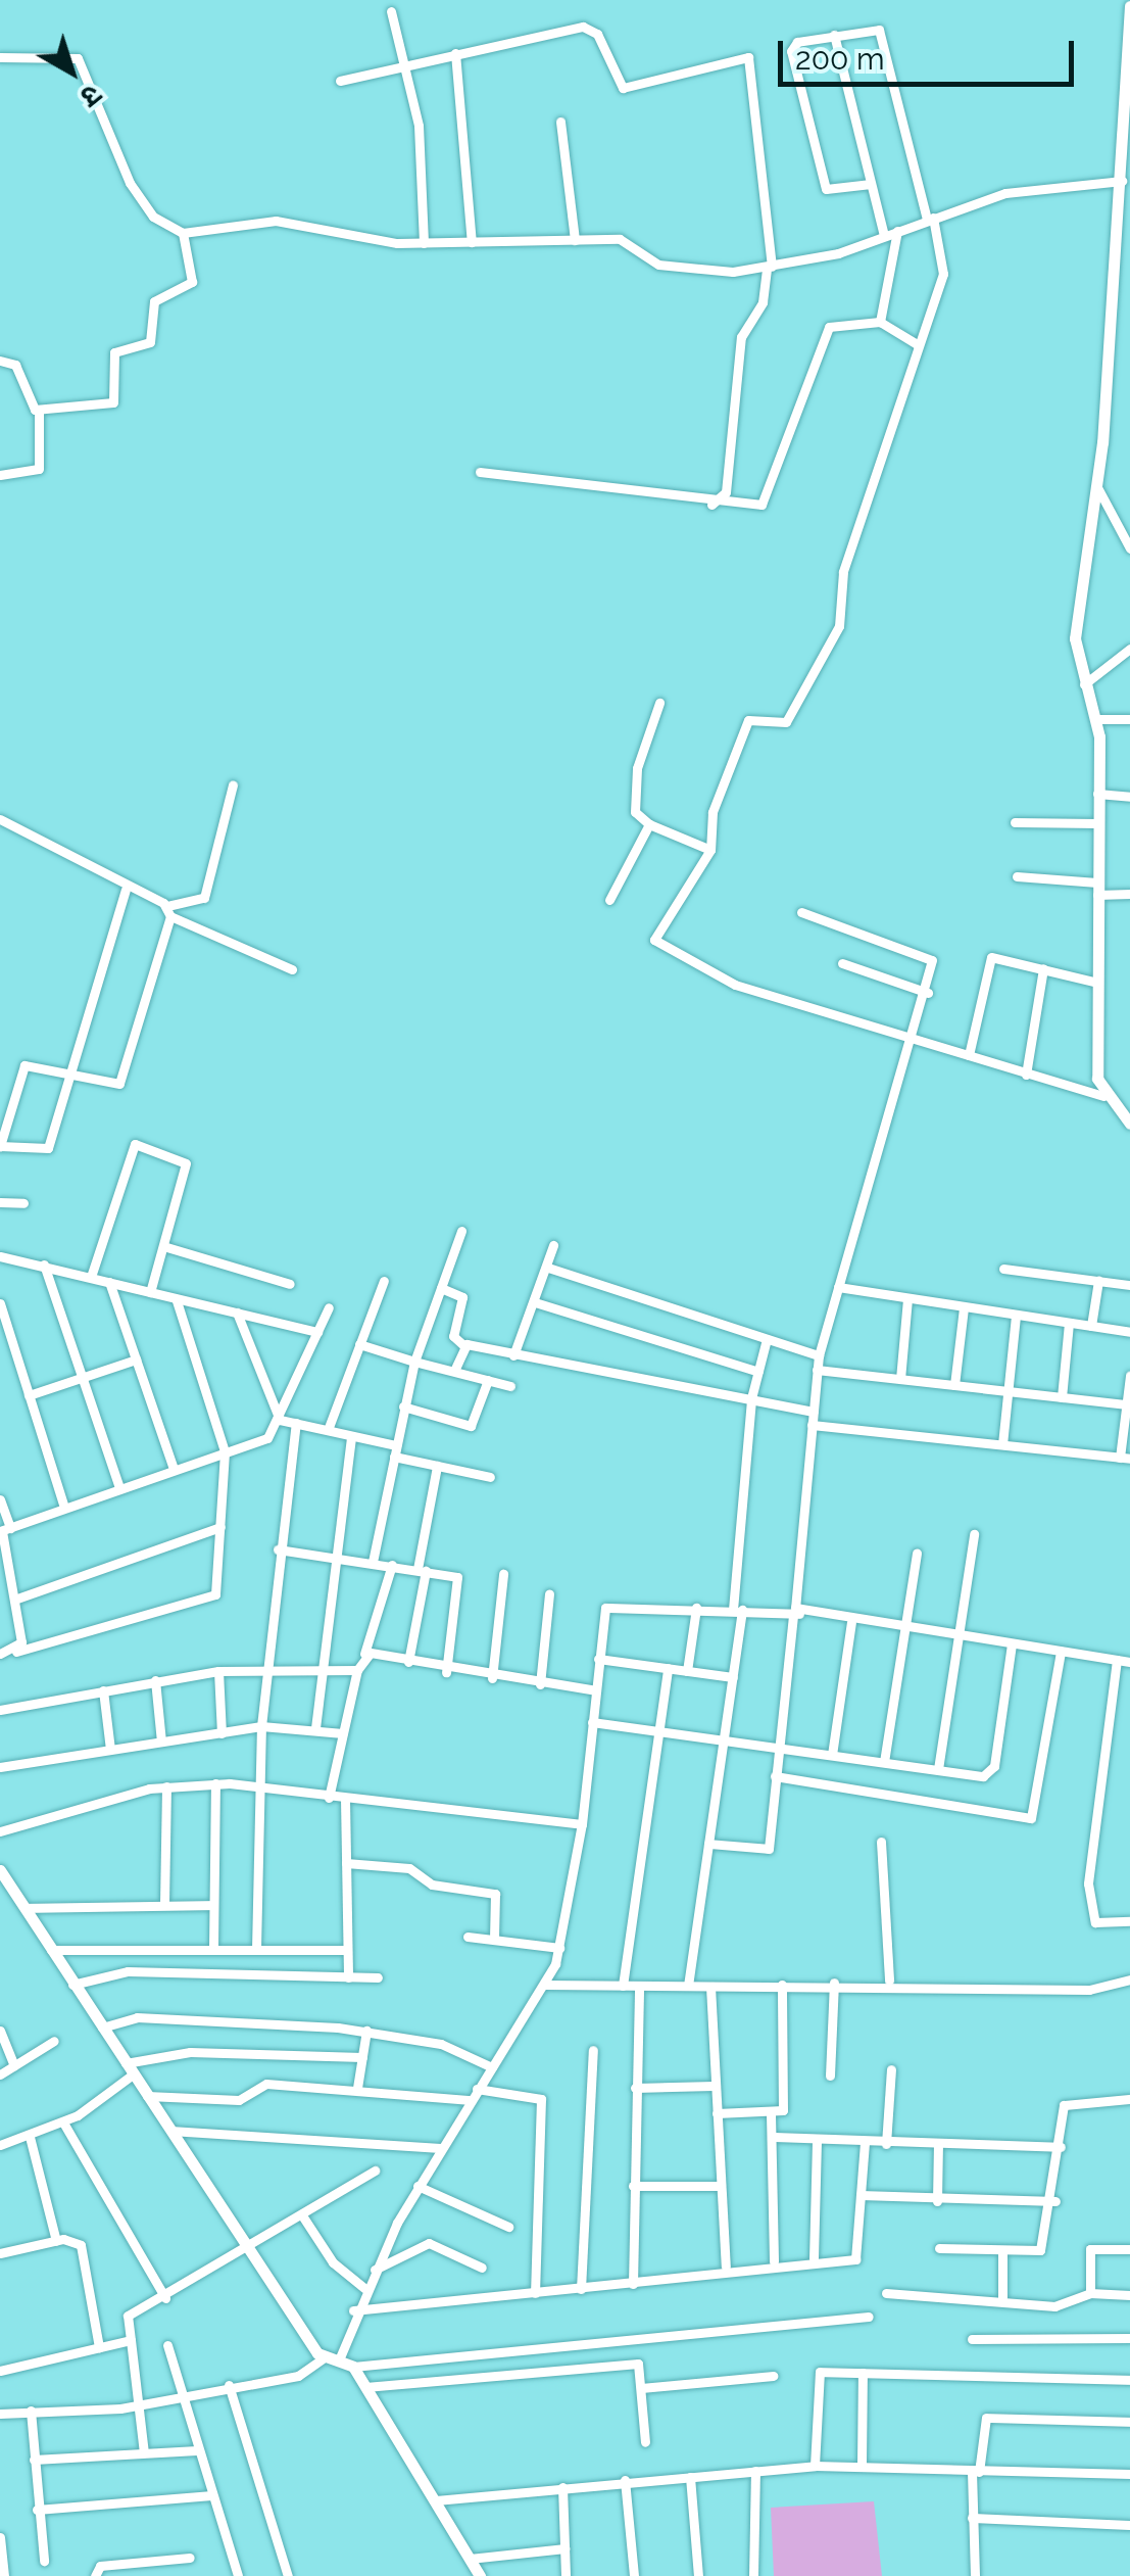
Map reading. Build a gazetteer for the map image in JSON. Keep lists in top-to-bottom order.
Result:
{
  "scale_bar": "200 m",
  "north": "bottom right"
}
